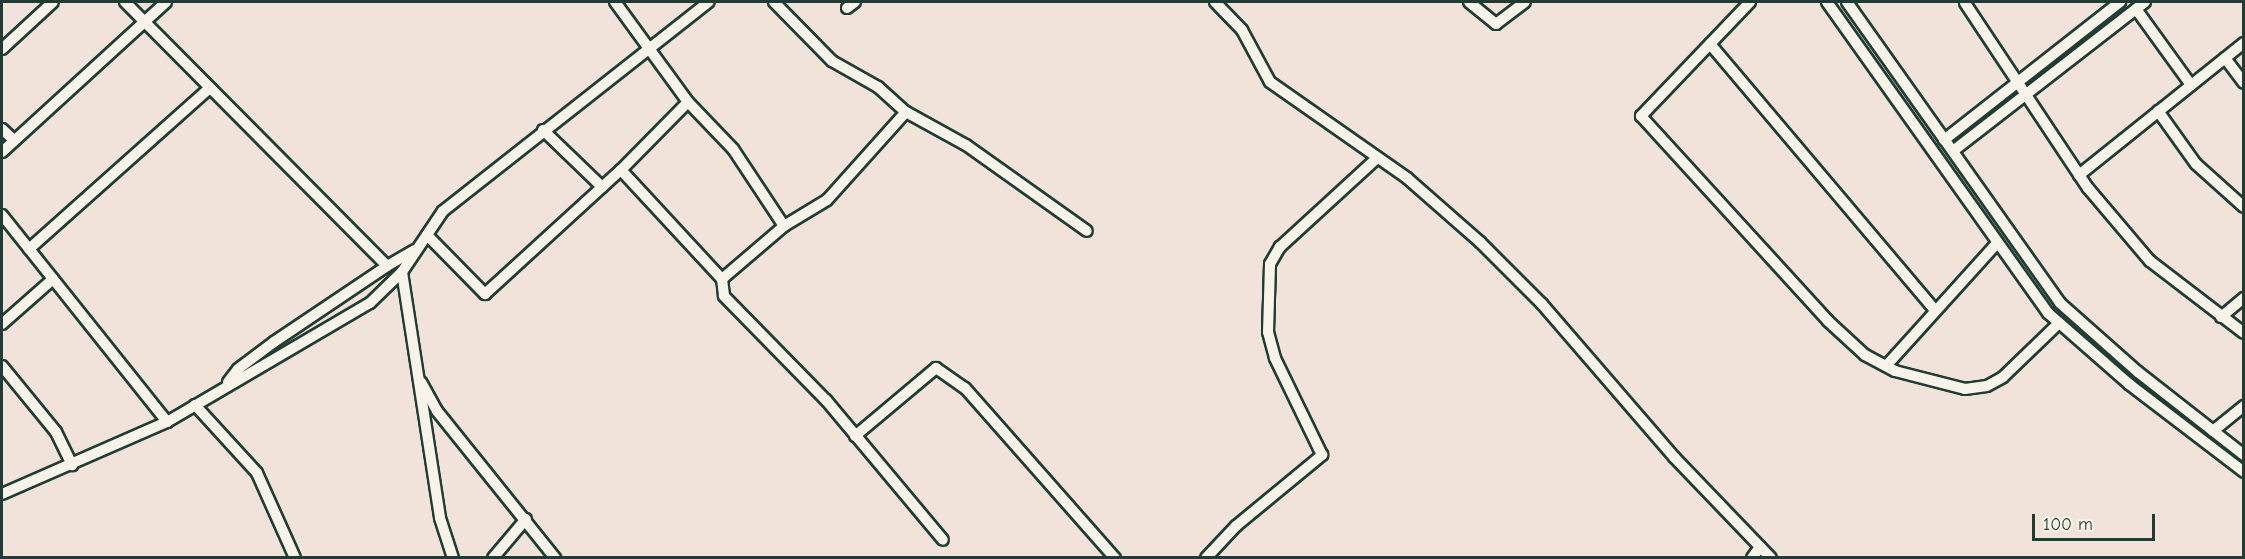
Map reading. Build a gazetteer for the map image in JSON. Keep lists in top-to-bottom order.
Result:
{
  "scale_bar": "100 m"
}
